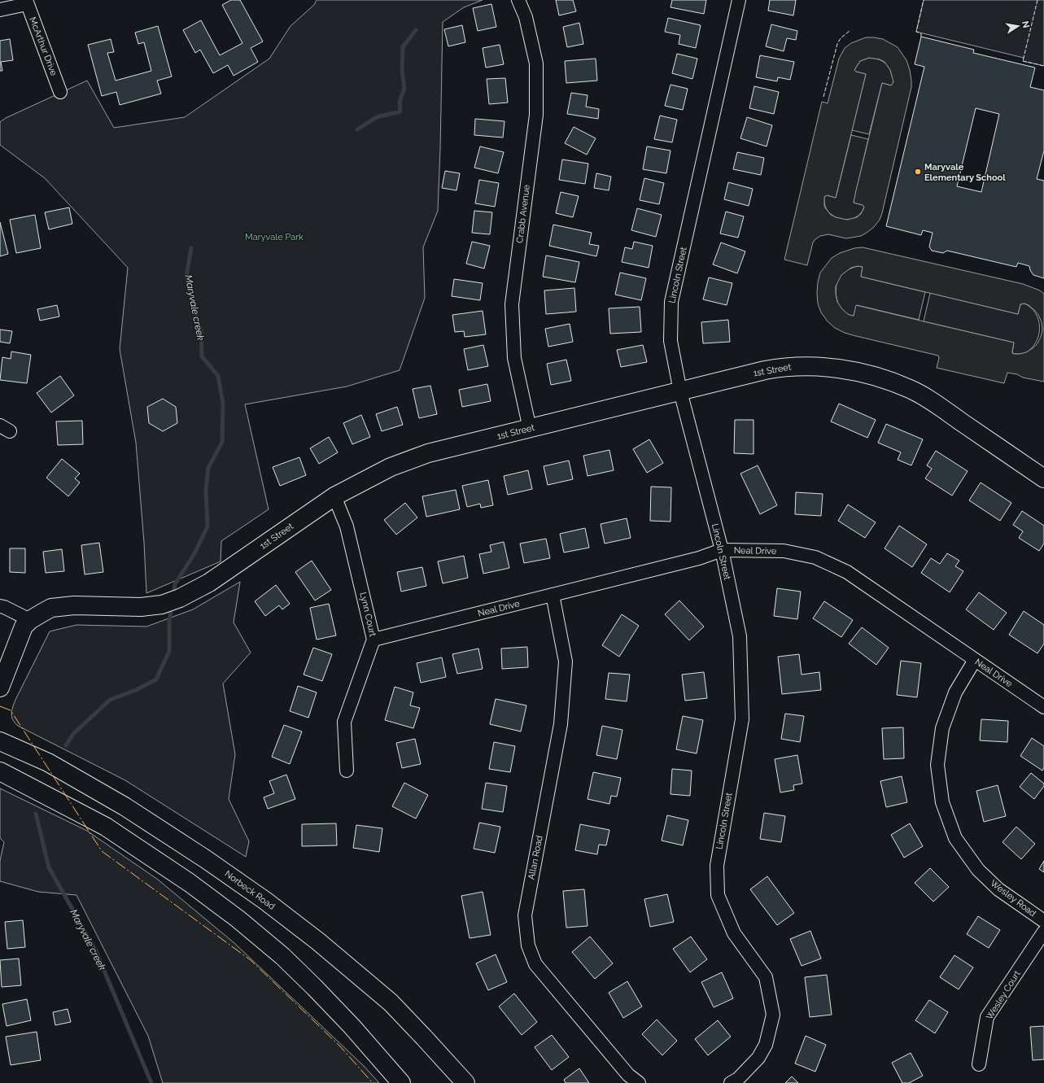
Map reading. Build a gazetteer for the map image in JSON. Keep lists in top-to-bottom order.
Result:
{
  "streets": {
    "street": [
      "McArthur Drive",
      "Crabb Avenue",
      "Lincoln Street",
      "1st Street",
      "Neal Drive",
      "Lynn Court",
      "Allan Road",
      "Norbeck Road",
      "Wesley Road",
      "Wesley Court"
    ]
  },
  "crossings": [
    ["Crabb Avenue", "1st Street"],
    ["Lincoln Street", "1st Street"],
    ["Lincoln Street", "Neal Drive"],
    ["1st Street", "Lynn Court"],
    ["Neal Drive", "Lynn Court"],
    ["Neal Drive", "Allan Road"],
    ["Neal Drive", "Wesley Road"]
  ],
  "water": ["Maryvale creek"],
  "parks": ["Maryvale Park"],
  "places": ["Maryvale Elementary School"],
  "north": "right"
}
